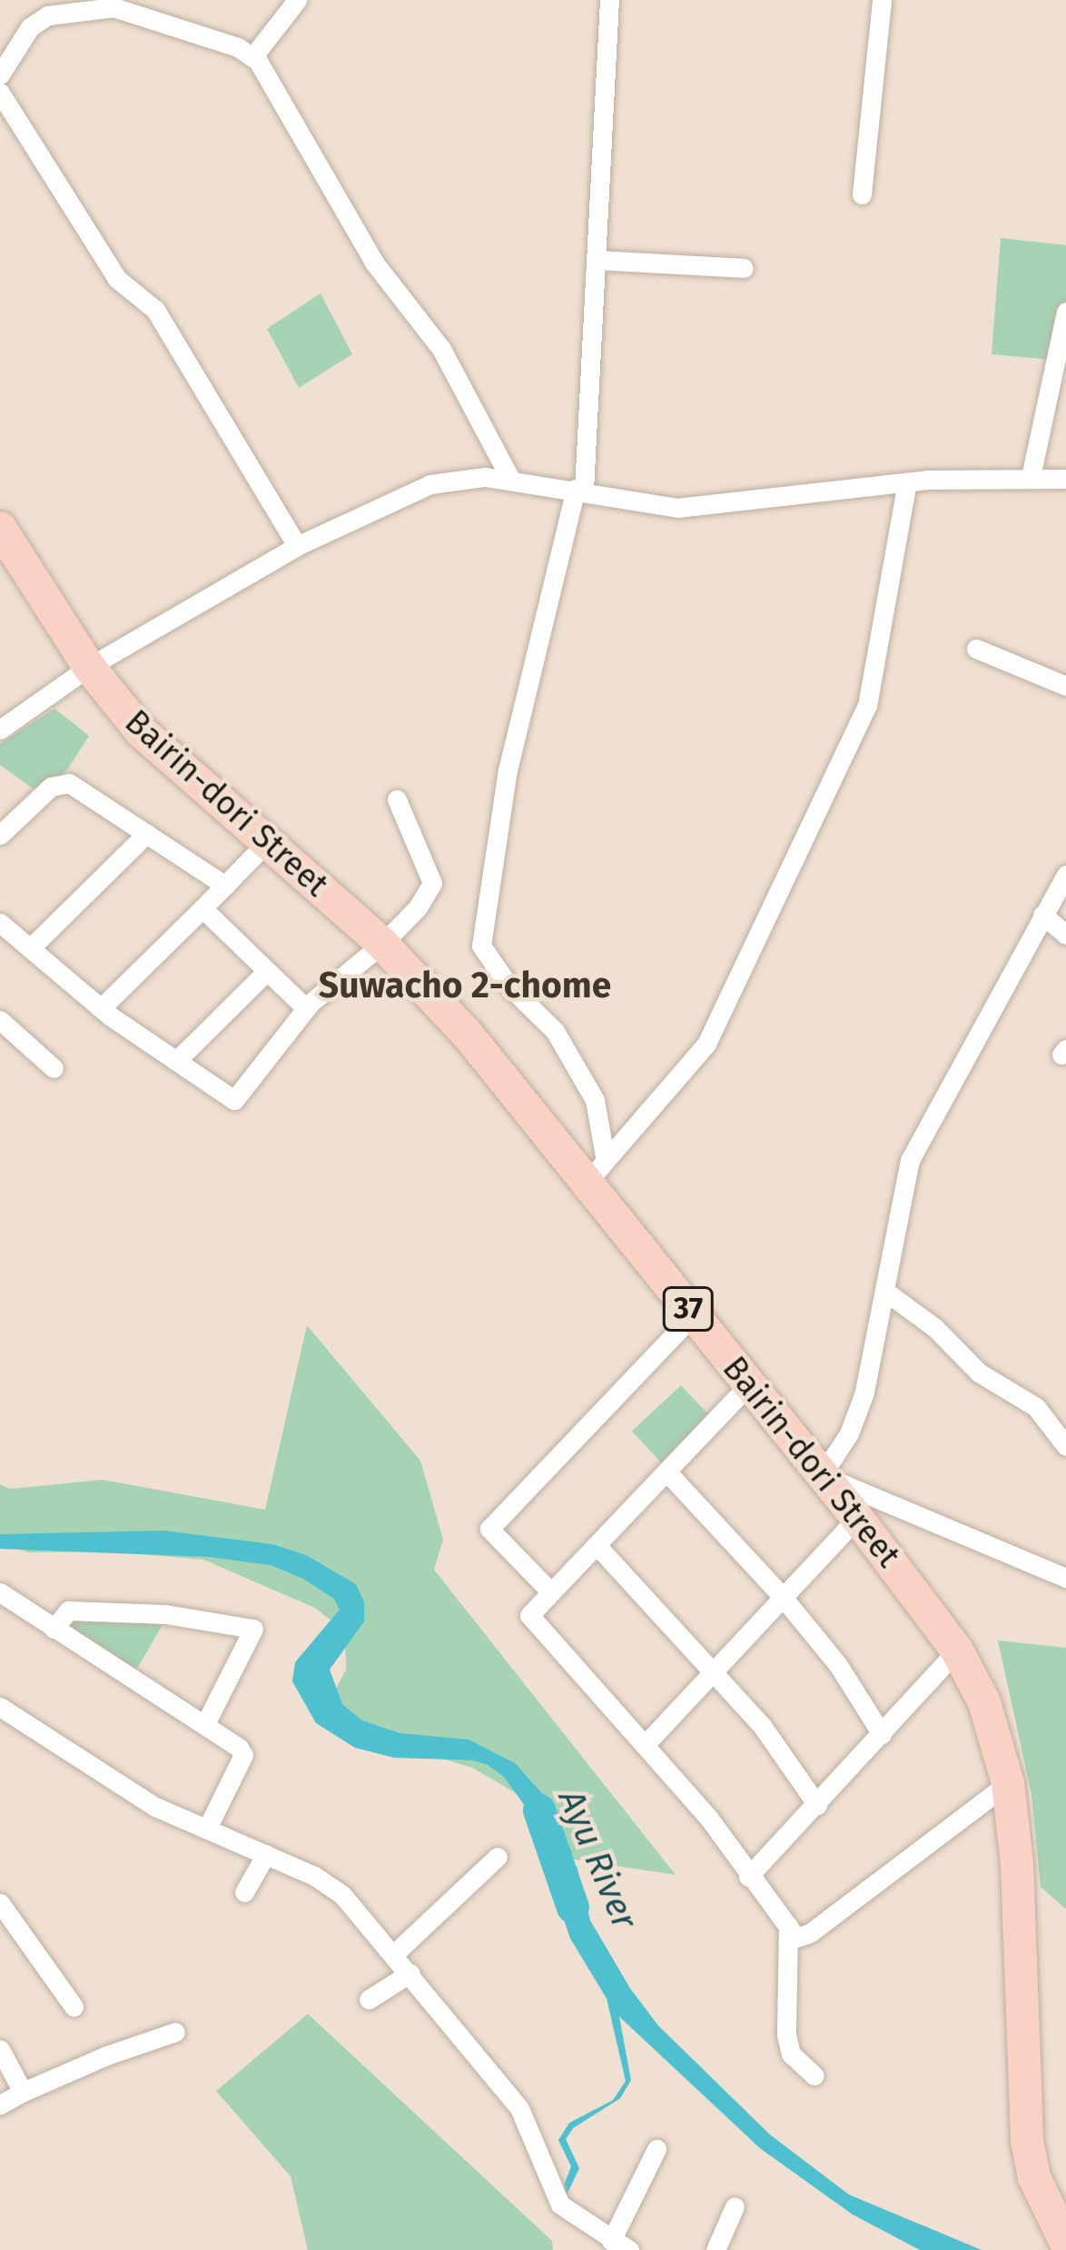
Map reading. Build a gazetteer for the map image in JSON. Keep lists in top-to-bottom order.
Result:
{
  "streets": {
    "main road": ["Bairin-dori Street", "37"]
  },
  "districts": ["Suwacho 2-chome"],
  "water": ["Ayu River"]
}
